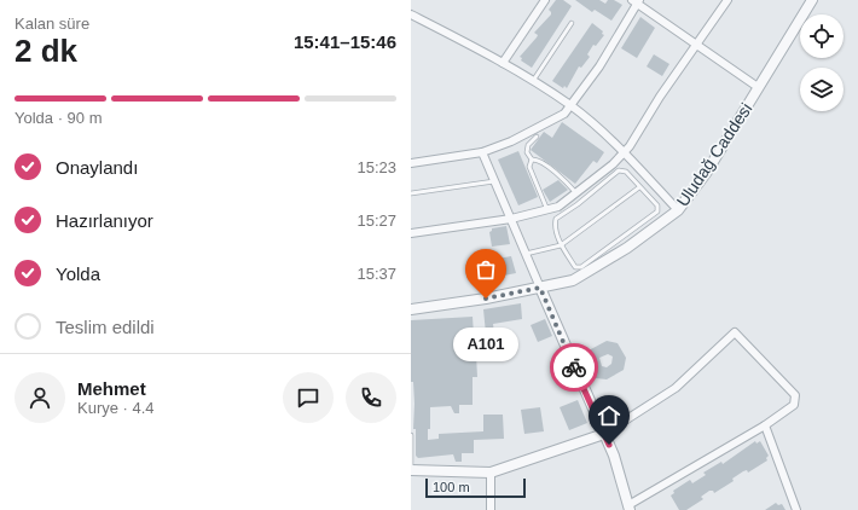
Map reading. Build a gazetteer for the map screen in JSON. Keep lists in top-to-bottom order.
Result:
{
  "streets": {
    "street": ["Uludağ Caddesi"]
  },
  "places": ["A101"],
  "scale_bar": "100 m",
  "page": {
    "heading": ["2 dk", "Kalan süre", "15:41–15:46"],
    "panel": ["Mehmet", "Kurye · 4.4"],
    "bar": "Yolda · 90 m",
    "list": [
      ["Onaylandı", "15:23"],
      ["Hazırlanıyor", "15:27"],
      ["Yolda", "15:37"],
      "Teslim edildi"
    ],
    "bubble": "A101",
    "scale": "100 m"
  }
}
